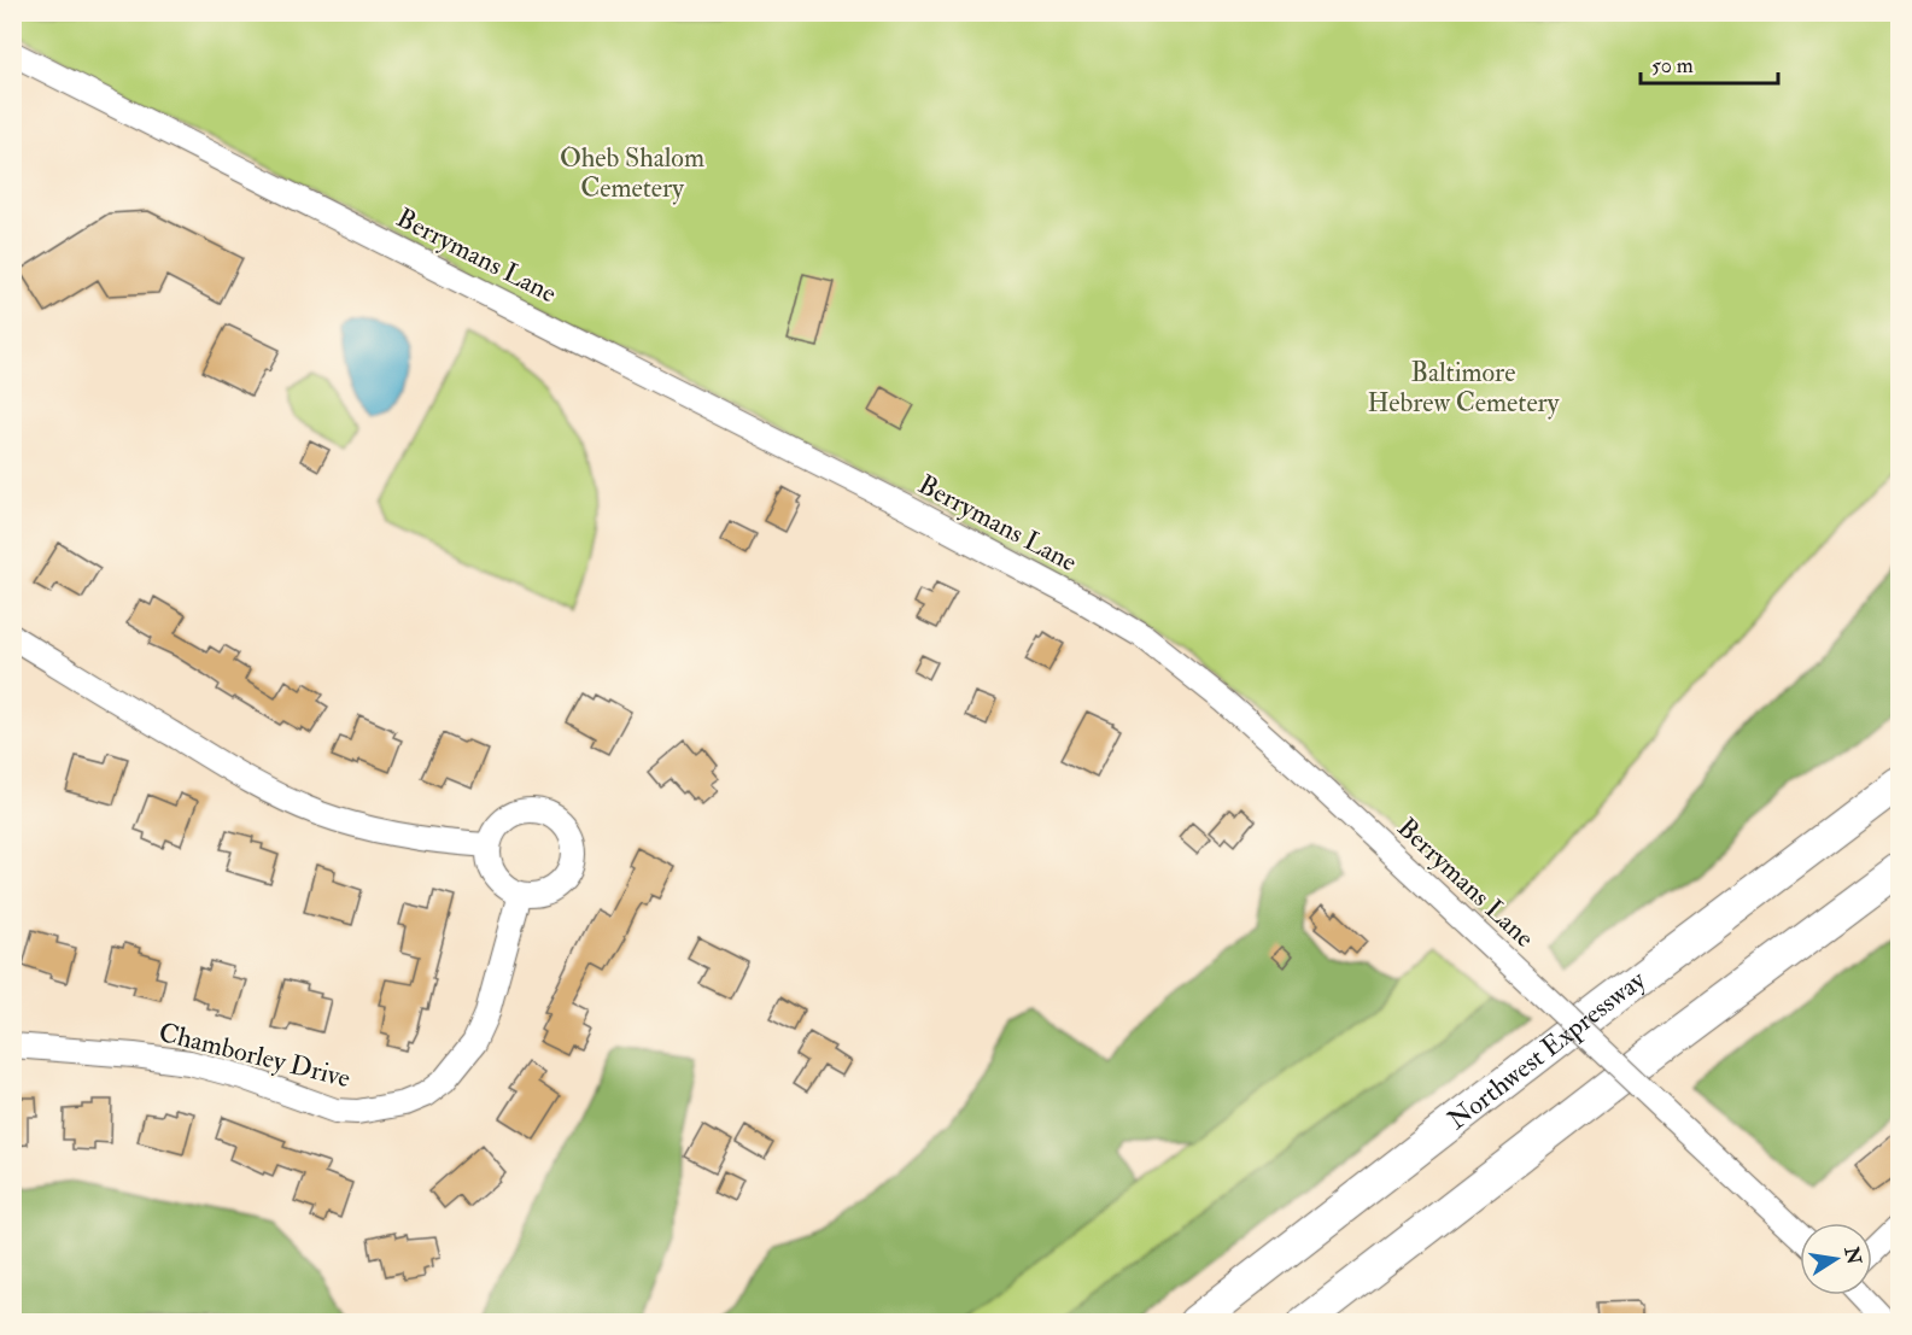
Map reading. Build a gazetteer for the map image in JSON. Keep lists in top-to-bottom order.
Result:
{
  "streets": {
    "highway": ["Northwest Expressway"],
    "street": ["Berrymans Lane", "Chamborley Drive"]
  },
  "parks": ["Oheb Shalom Cemetery", "Baltimore Hebrew Cemetery"],
  "scale_bar": "50 m",
  "north": "right"
}
